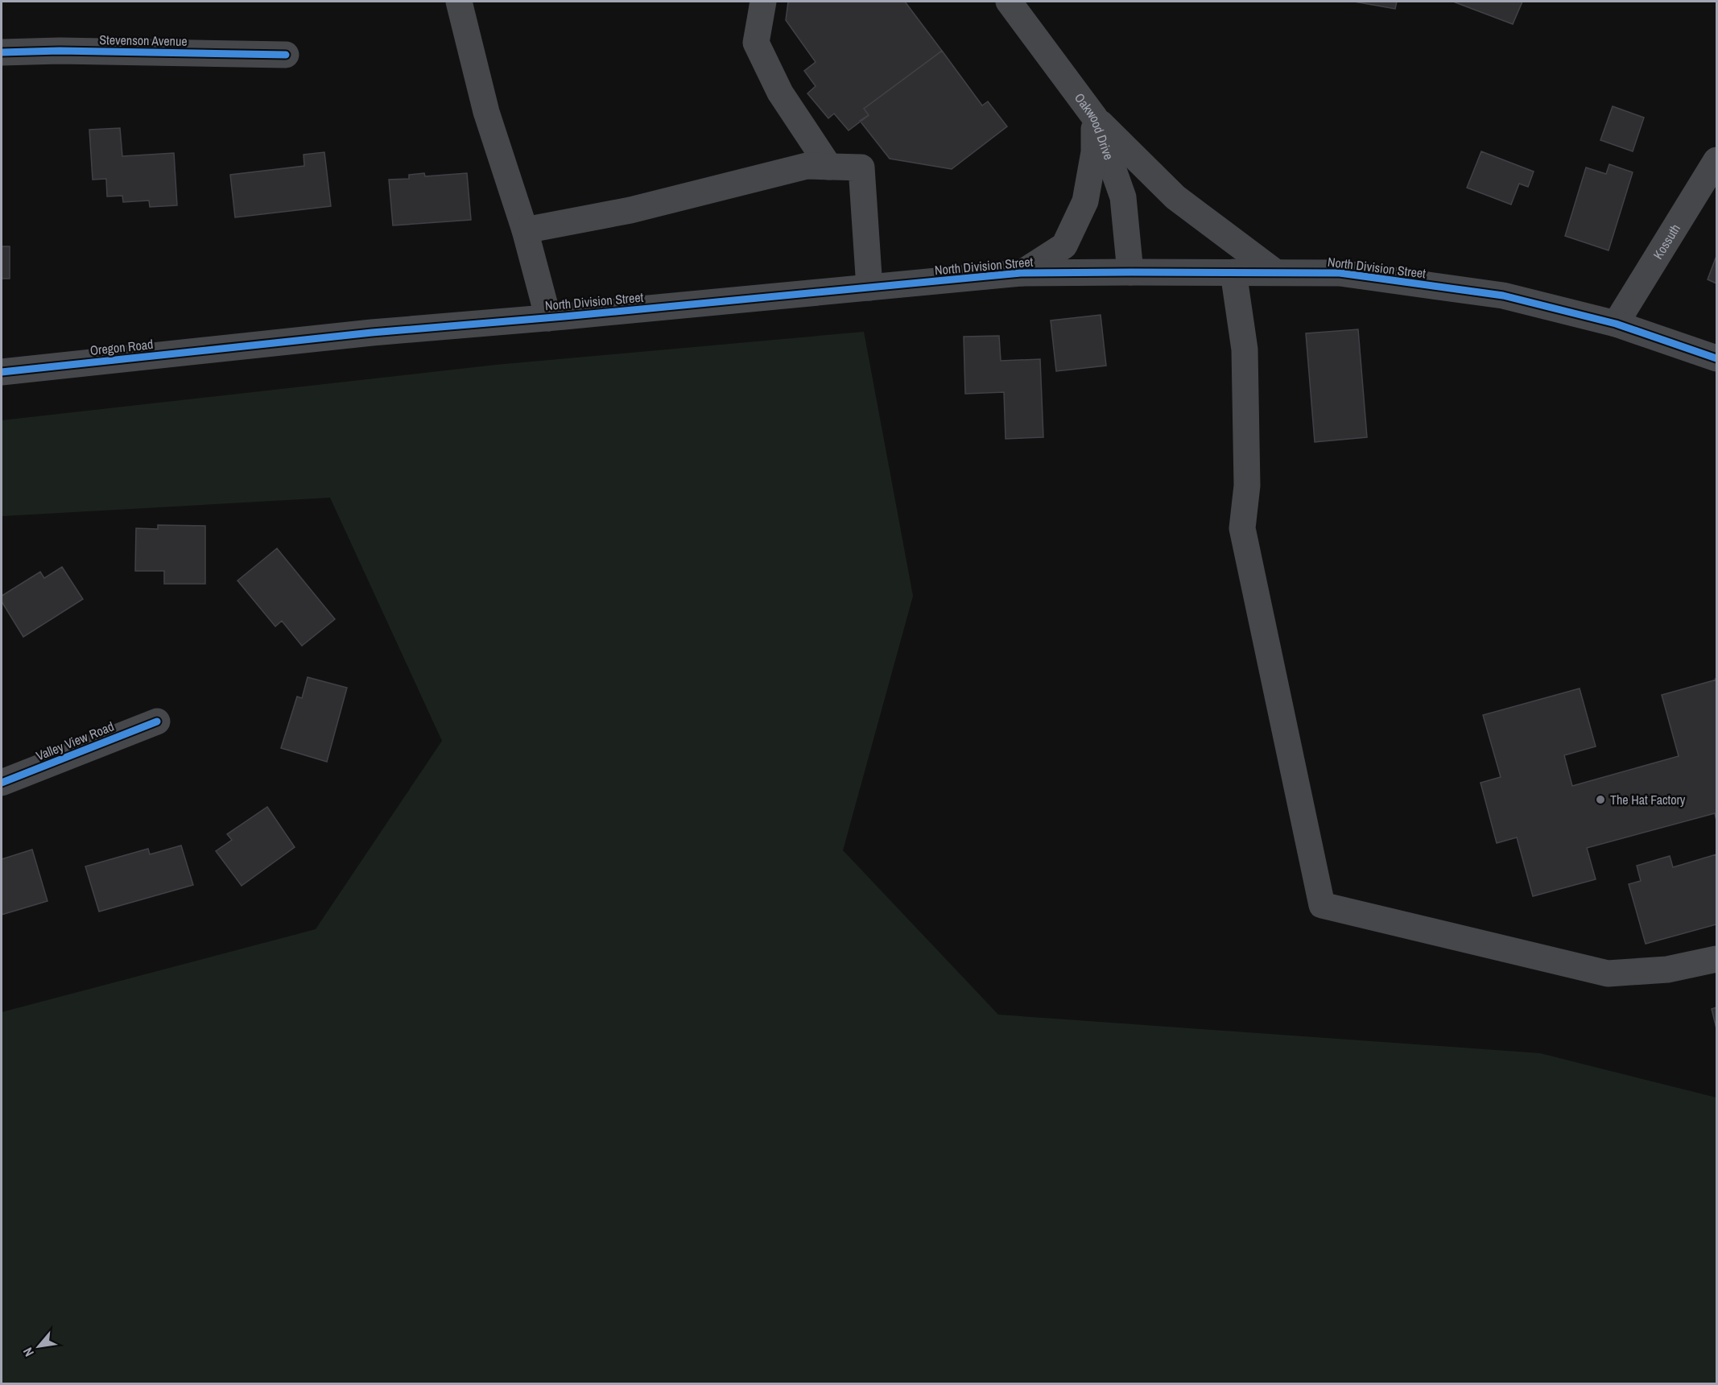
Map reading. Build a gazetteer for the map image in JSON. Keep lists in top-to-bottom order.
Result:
{
  "streets": {
    "street": [
      "Stevenson Avenue",
      "Oakwood Drive",
      "Kossuth",
      "North Division Street",
      "Oregon Road",
      "Valley View Road"
    ]
  },
  "crossings": [
    ["Oakwood Drive", "North Division Street"],
    ["Kossuth", "North Division Street"],
    ["North Division Street", "Oregon Road"]
  ],
  "places": ["The Hat Factory"],
  "north": "bottom left"
}
